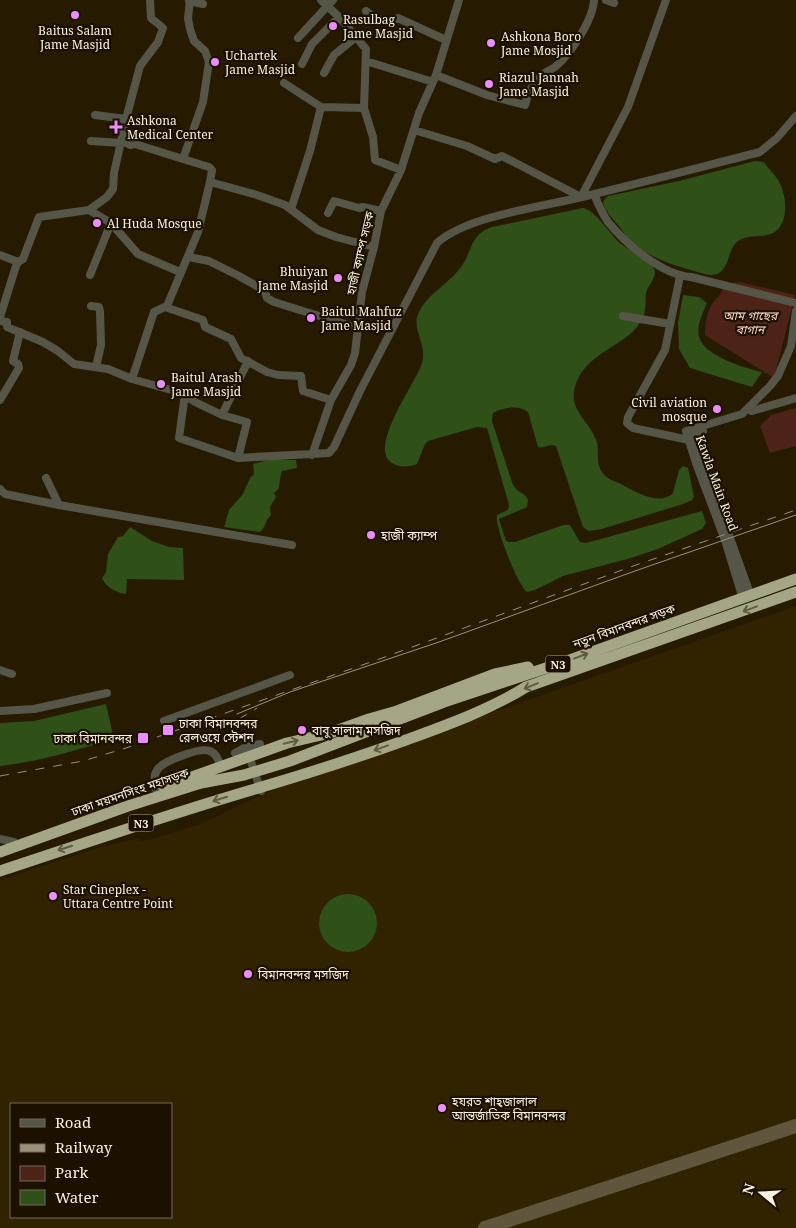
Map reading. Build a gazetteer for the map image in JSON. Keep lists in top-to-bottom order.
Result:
{
  "streets": {
    "highway": ["নতুন বিমানবন্দর সড়ক", "N3", "ঢাকা ময়মনসিংহ মহাসড়ক"],
    "street": ["হাজী ক্যাম্প সড়ক", "Kawla Main Road"]
  },
  "crossings": [
    ["Kawla Main Road", "নতুন বিমানবন্দর সড়ক"],
    ["নতুন বিমানবন্দর সড়ক", "N3"],
    ["নতুন বিমানবন্দর সড়ক", "ঢাকা ময়মনসিংহ মহাসড়ক"]
  ],
  "parks": ["আম গাছের বাগান"],
  "places": {
    "other": [
      "Baitus Salam Jame Masjid",
      "Rasulbag Jame Masjid",
      "Ashkona Boro Jame Mosjid",
      "Uchartek Jame Masjid",
      "Riazul Jannah Jame Masjid",
      "Al Huda Mosque",
      "Bhuiyan Jame Masjid",
      "Baitul Mahfuz Jame Masjid",
      "Baitul Arash Jame Masjid",
      "Civil aviation mosque",
      "হাজী ক্যাম্প",
      "বাবু সালাম মসজিদ",
      "Star Cineplex - Uttara Centre Point",
      "বিমানবন্দর মসজিদ",
      "হযরত শাহ্‌জালাল আন্তর্জাতিক বিমানবন্দর"
    ],
    "health": ["Ashkona Medical Center"],
    "transit": ["ঢাকা বিমানবন্দর রেলওয়ে স্টেশন", "ঢাকা বিমানবন্দর"]
  },
  "legend": [
    "Road",
    "Railway",
    "Park",
    "Water"
  ],
  "north": "left"
}
